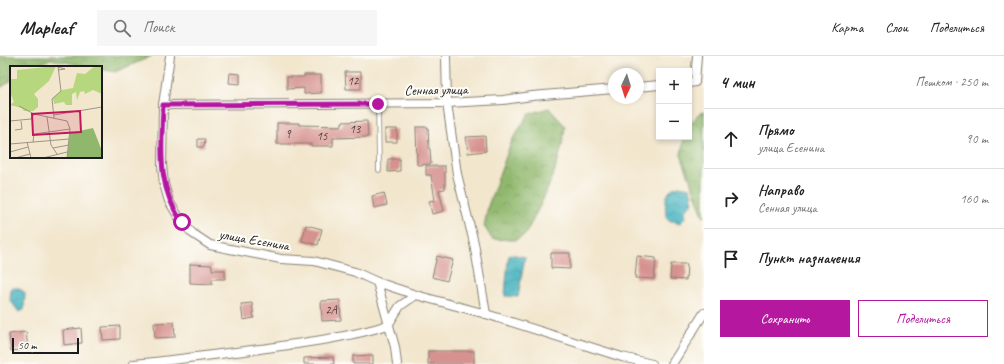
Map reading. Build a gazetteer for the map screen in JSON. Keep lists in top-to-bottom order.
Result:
{
  "streets": {
    "street": ["Сенная улица", "улица Есенина"]
  },
  "crossings": [
    ["Сенная улица", "улица Есенина"]
  ],
  "house_numbers": [
    "12",
    "13",
    "9",
    "15",
    "2А"
  ],
  "scale_bar": "50 m",
  "north": "bottom",
  "page": {
    "header": "Mapleaf",
    "search": "Поиск",
    "nav": ["Карта", "Слои", "Поделиться"],
    "heading": ["4 мин", "Пешком · 250 m"],
    "map_buttons": ["+", "−"],
    "list": [
      ["Прямо", "улица Есенина", "90 m"],
      ["Направо", "Сенная улица", "160 m"],
      "Пункт назначения"
    ],
    "buttons": ["Сохранить", "Поделиться"],
    "scale": "50 m"
  }
}
